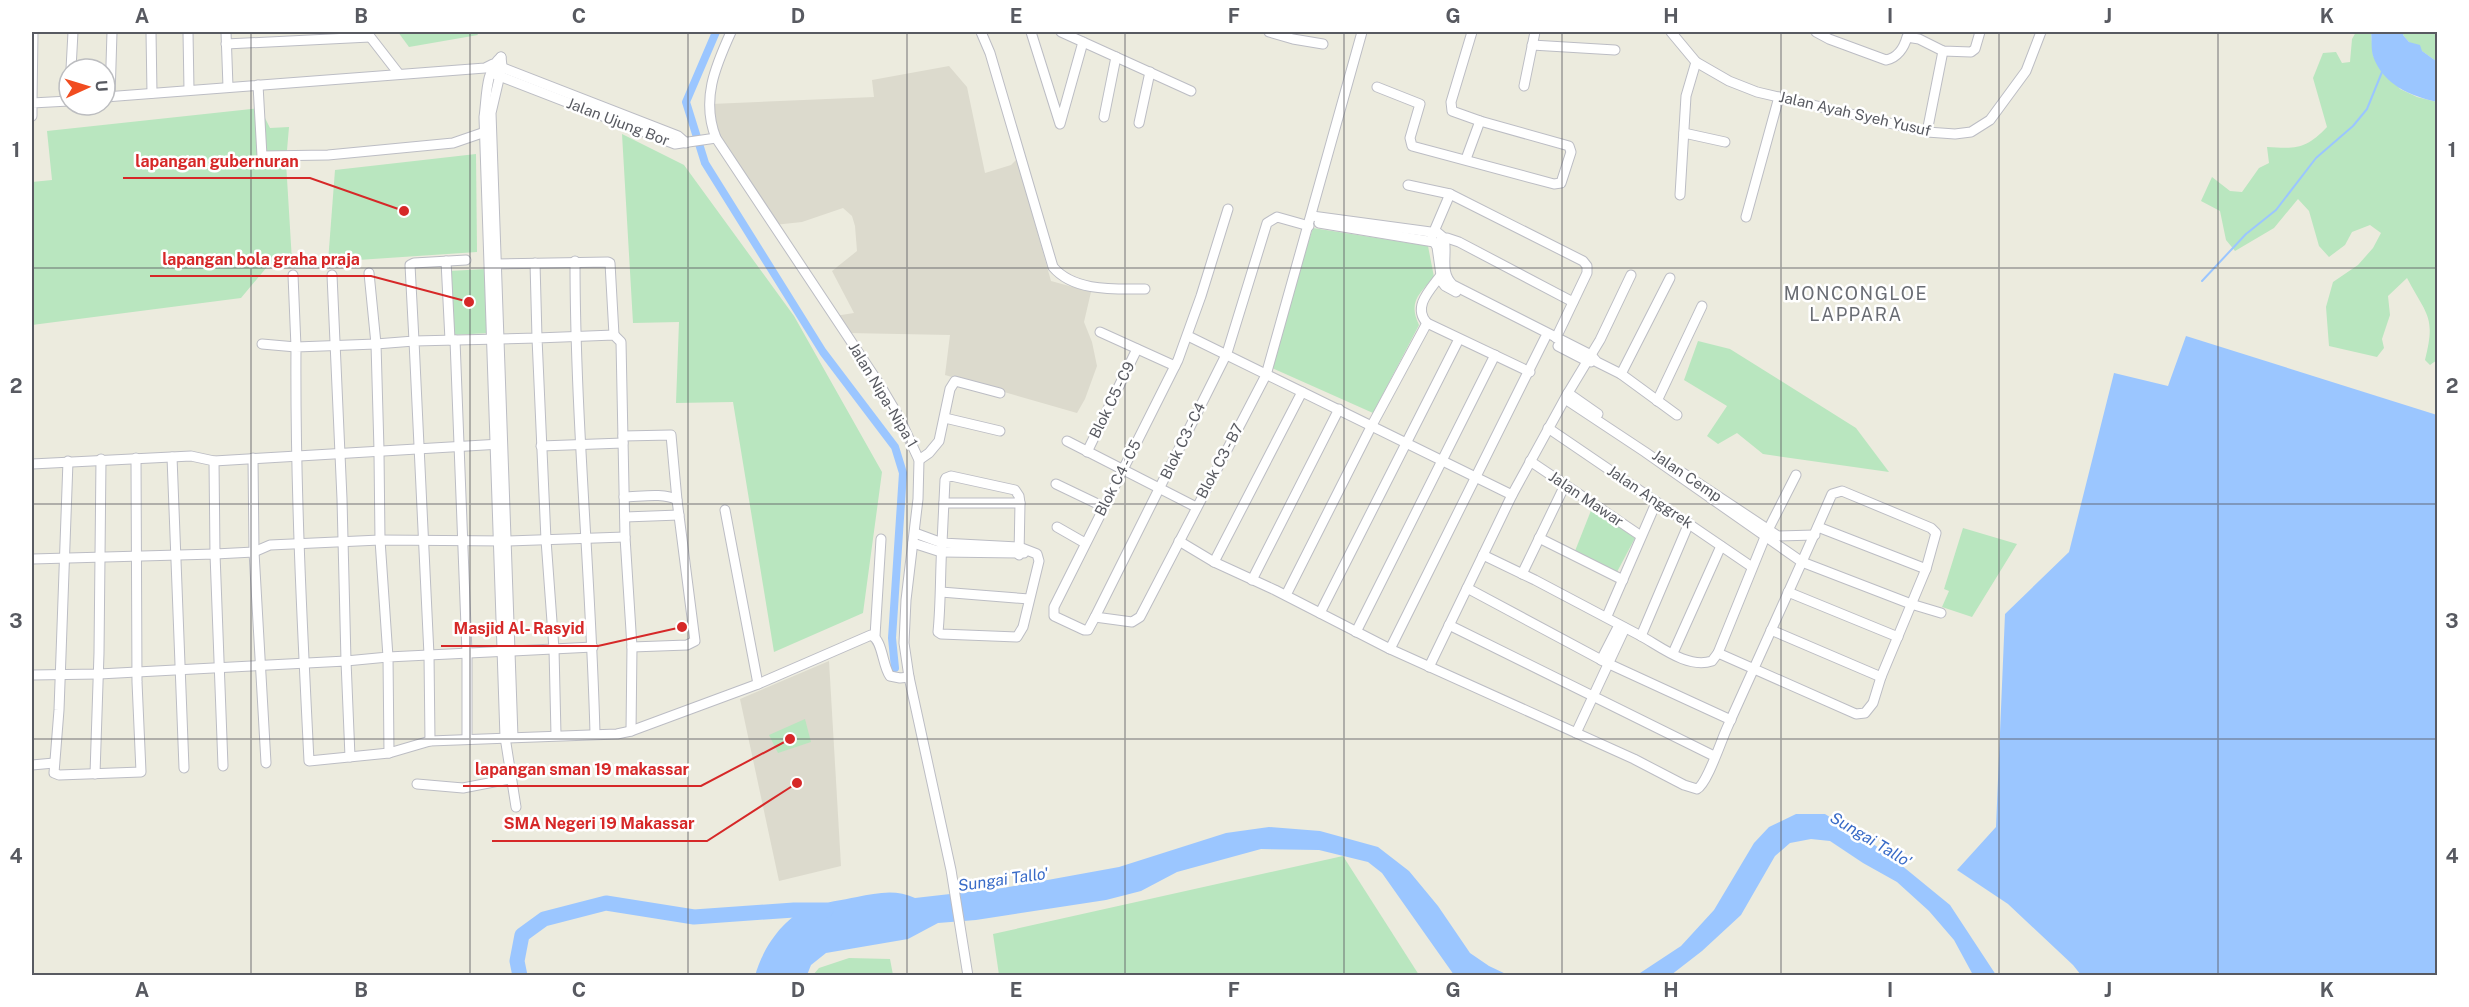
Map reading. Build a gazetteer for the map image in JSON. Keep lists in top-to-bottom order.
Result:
{
  "streets": {
    "street": [
      "Jalan Ayah Syeh Yusuf",
      "Jalan Ujung Bor",
      "Jalan Nipa-Nipa 1",
      "Blok C5 - C9",
      "Blok C3 - C4",
      "Blok C3 - B7",
      "Jalan Cemp",
      "Blok C4 - C5",
      "Jalan Anggrek",
      "Jalan Mawar"
    ]
  },
  "crossings": [
    ["Jalan Ujung Bor", "Jalan Nipa-Nipa 1"],
    ["Blok C3 - C4", "Blok C3 - B7"],
    ["Blok C3 - C4", "Blok C4 - C5"],
    ["Blok C3 - B7", "Blok C4 - C5"]
  ],
  "districts": ["MONCONGLOE LAPPARA"],
  "water": ["Sungai Tallo'"],
  "places": [
    "lapangan gubernuran",
    "lapangan bola graha praja",
    "Masjid Al- Rasyid",
    "lapangan sman 19 makassar",
    "SMA Negeri 19 Makassar"
  ],
  "north": "right",
  "grid": {
    "columns": [
      "A",
      "B",
      "C",
      "D",
      "E",
      "F",
      "G",
      "H",
      "I",
      "J",
      "K"
    ],
    "rows": [
      "1",
      "2",
      "3",
      "4"
    ]
  }
}
